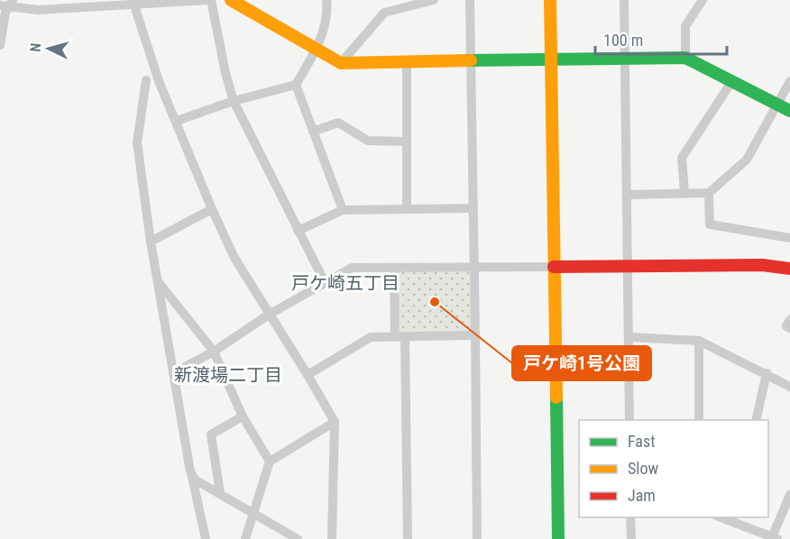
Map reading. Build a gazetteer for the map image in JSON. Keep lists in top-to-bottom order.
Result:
{
  "districts": ["戸ケ崎五丁目", "新渡場二丁目"],
  "places": ["戸ケ崎1号公園"],
  "legend": ["Fast", "Slow", "Jam"],
  "scale_bar": "100 m",
  "north": "left"
}
